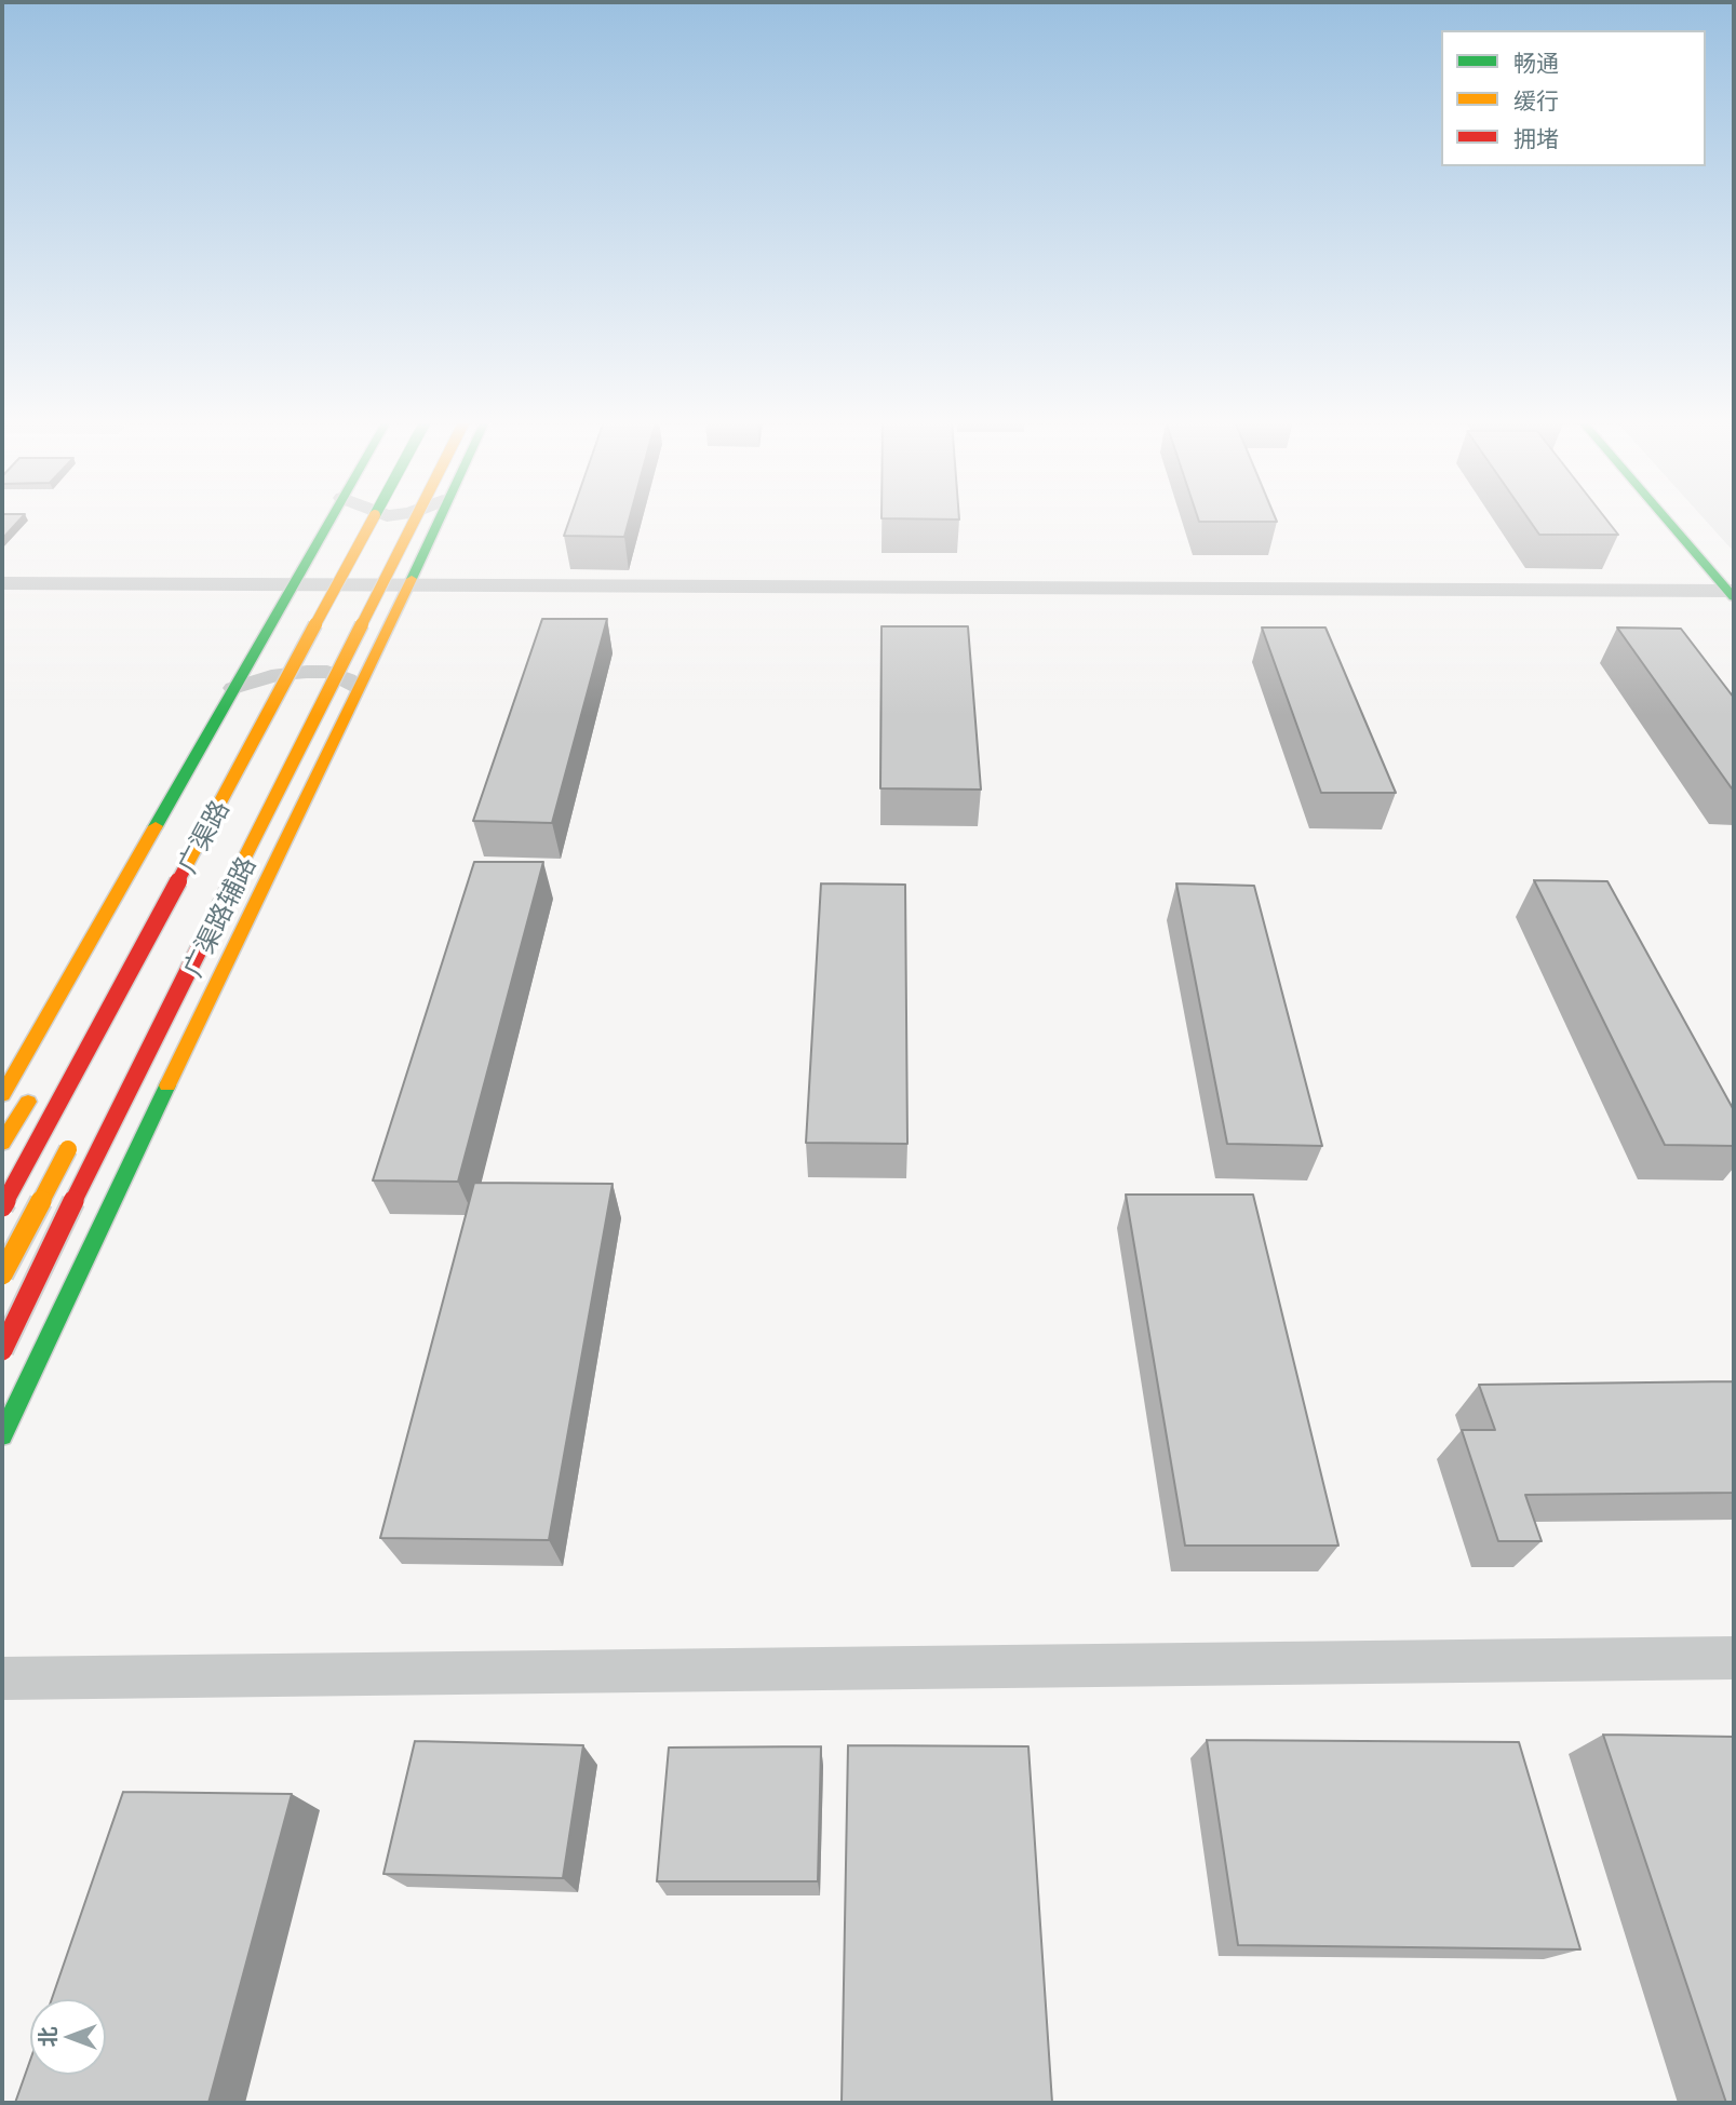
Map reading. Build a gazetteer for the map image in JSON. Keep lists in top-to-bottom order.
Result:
{
  "streets": {
    "main road": ["广渠路", "广渠路辅路"]
  },
  "legend": ["畅通", "缓行", "拥堵"],
  "north": "left"
}
